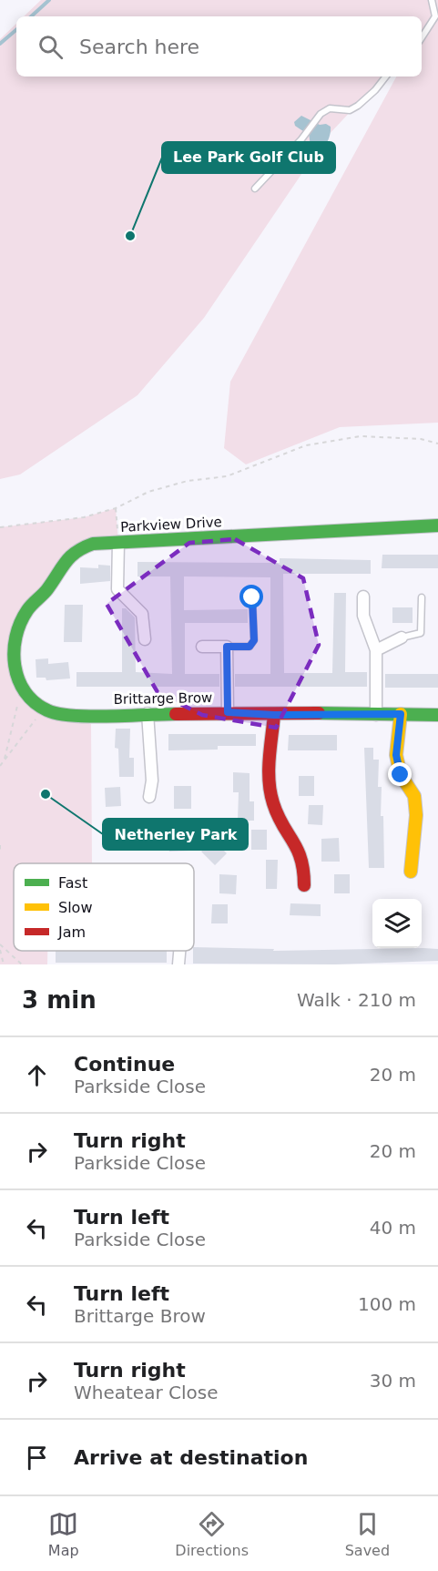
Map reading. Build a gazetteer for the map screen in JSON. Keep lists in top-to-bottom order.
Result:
{
  "streets": {
    "street": ["Parkview Drive", "Brittarge Brow"]
  },
  "crossings": [
    ["Parkview Drive", "Brittarge Brow"]
  ],
  "places": ["Lee Park Golf Club", "Netherley Park"],
  "legend": ["Fast", "Slow", "Jam"],
  "page": {
    "search": "Search here",
    "heading": ["3 min", "Walk · 210 m"],
    "list": [
      ["Continue", "Parkside Close", "20 m"],
      ["Turn right", "Parkside Close", "20 m"],
      ["Turn left", "Parkside Close", "40 m"],
      ["Turn left", "Brittarge Brow", "100 m"],
      ["Turn right", "Wheatear Close", "30 m"],
      "Arrive at destination"
    ],
    "nav": ["Map", "Directions", "Saved"]
  }
}
